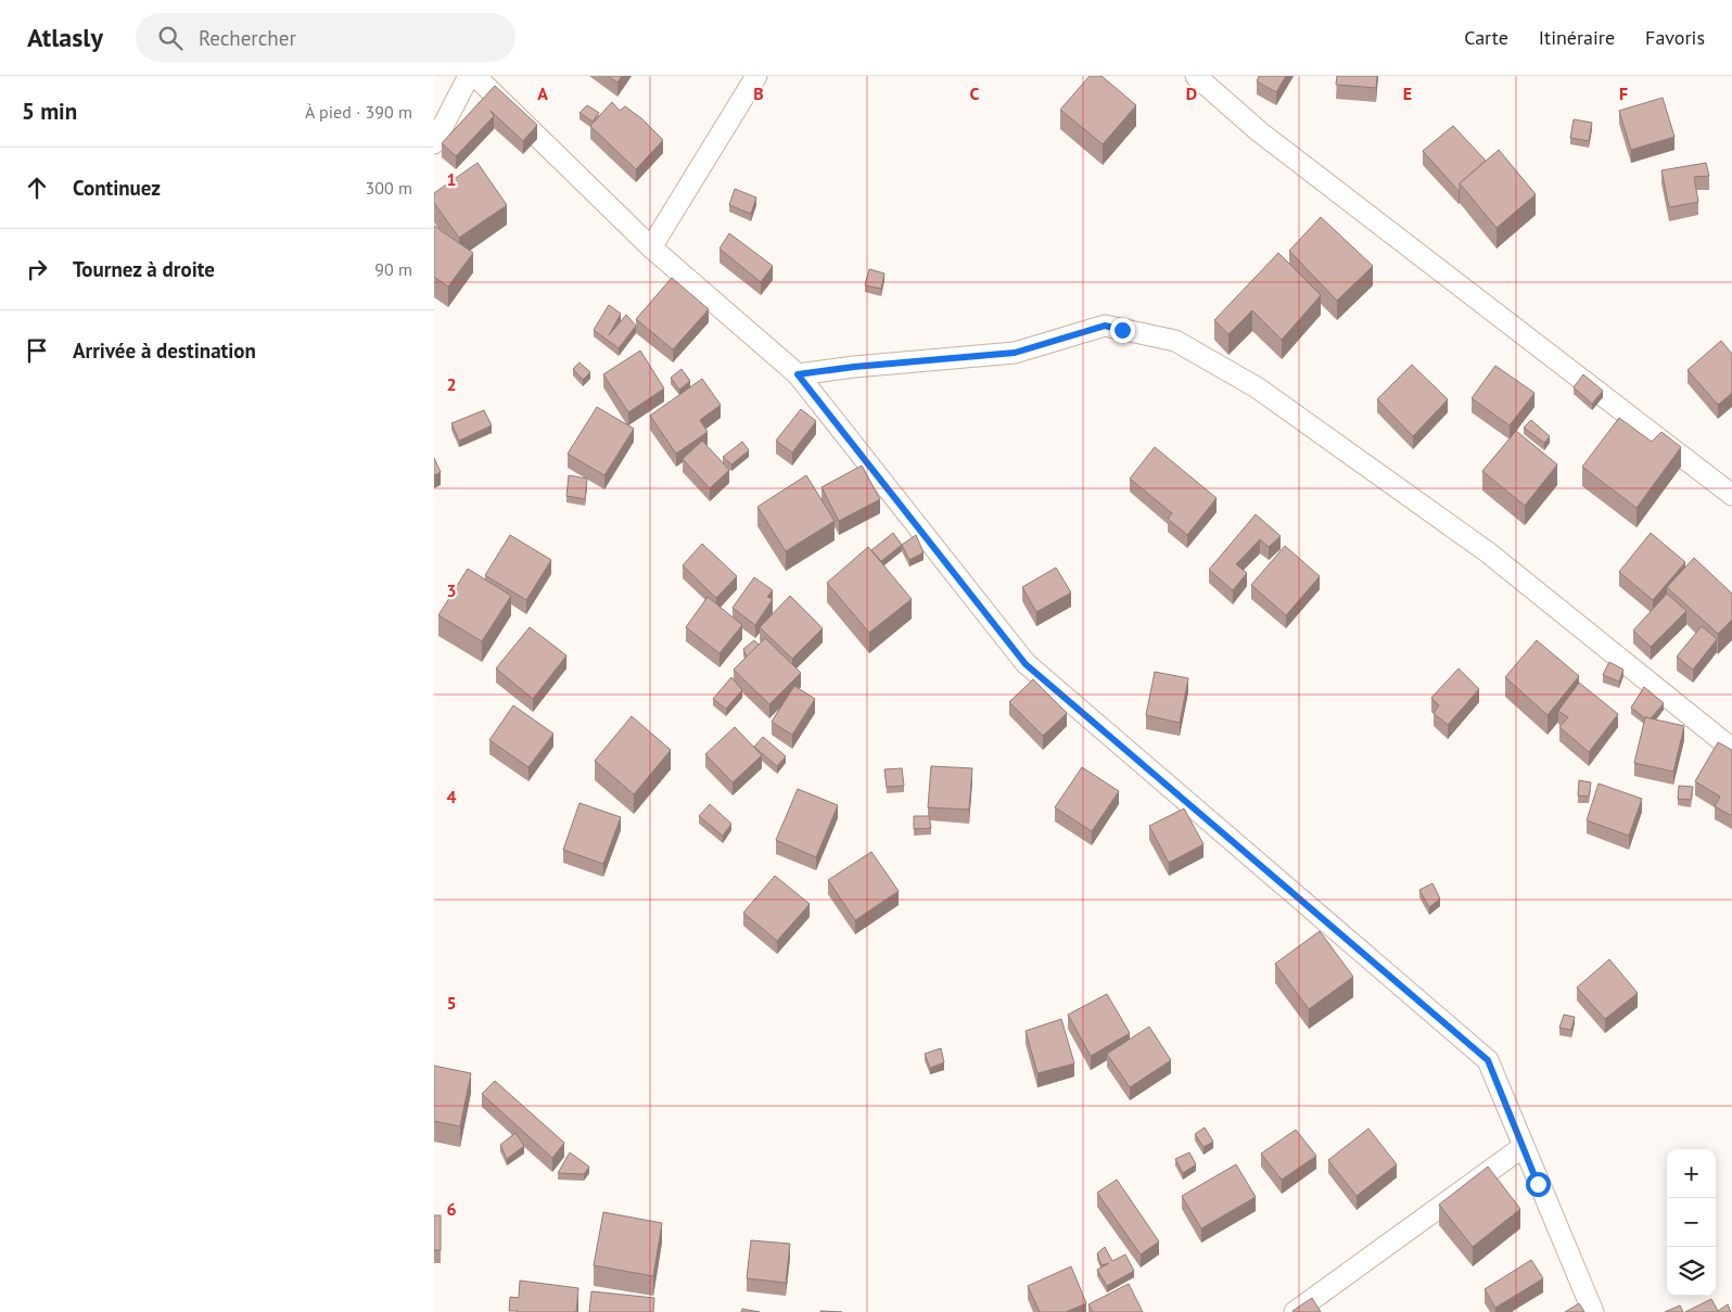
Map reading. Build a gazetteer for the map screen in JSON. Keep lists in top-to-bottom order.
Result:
{
  "page": {
    "header": "Atlasly",
    "search": "Rechercher",
    "nav": ["Carte", "Itinéraire", "Favoris"],
    "heading": ["5 min", "À pied · 390 m"],
    "list": [
      ["Continuez", "300 m"],
      ["Tournez à droite", "90 m"],
      "Arrivée à destination"
    ],
    "map_buttons": ["+", "−"]
  },
  "grid": {
    "columns": [
      "A",
      "B",
      "C",
      "D",
      "E",
      "F"
    ],
    "rows": [
      "1",
      "2",
      "3",
      "4",
      "5",
      "6"
    ]
  }
}
